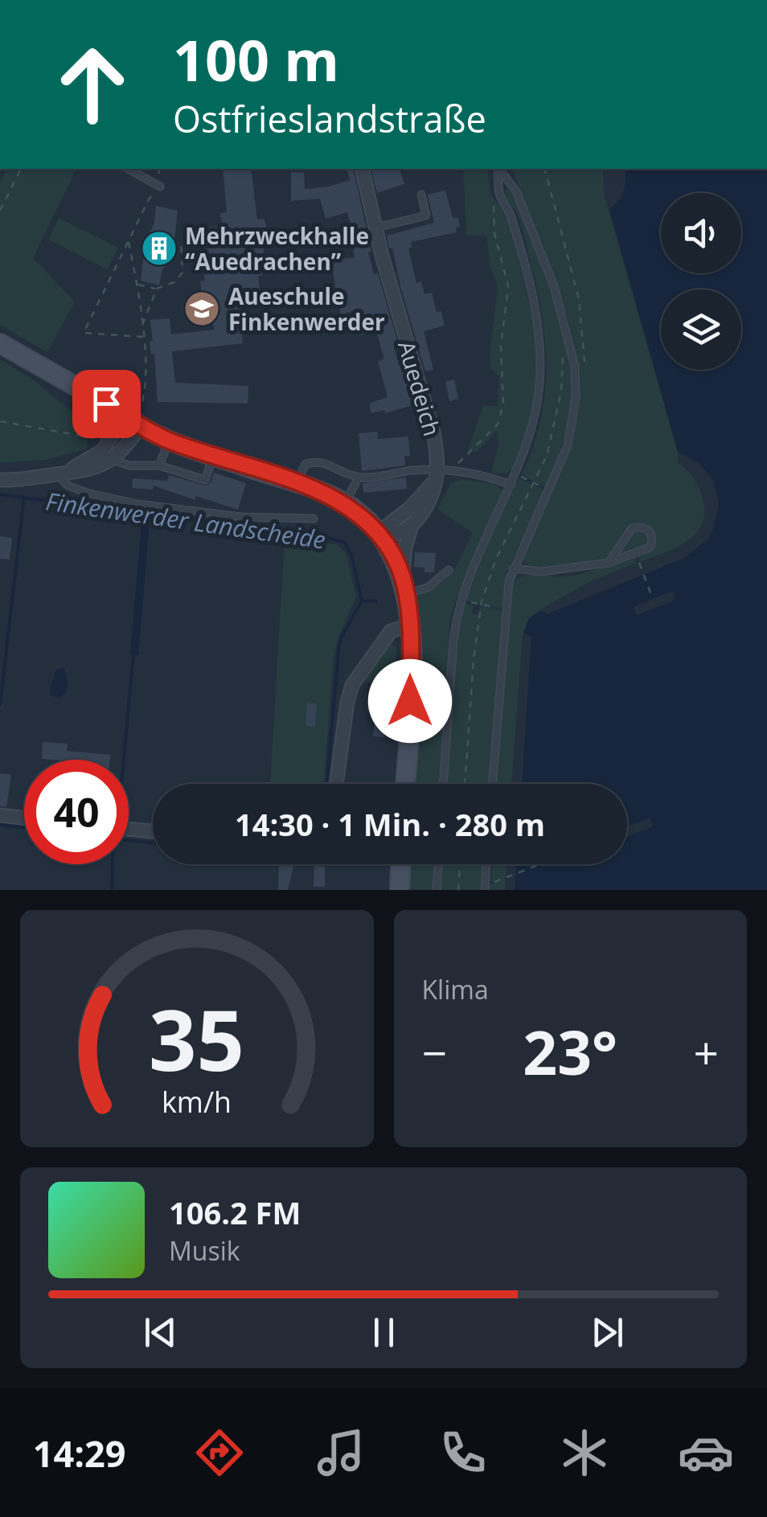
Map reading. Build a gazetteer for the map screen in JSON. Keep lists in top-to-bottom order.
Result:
{
  "streets": {
    "street": ["Auedeich"]
  },
  "water": ["Finkenwerder Landscheide"],
  "places": {
    "building": ["Mehrzweckhalle “Auedrachen”"],
    "school or university": ["Aueschule Finkenwerder"]
  },
  "page": {
    "turn": ["100 m", "Ostfrieslandstraße"],
    "limit": "40",
    "trip": "14:30 · 1 Min. · 280 m",
    "tile": "Klima",
    "heat": ["−", "23°", "+"],
    "song": ["106.2 FM", "Musik"],
    "tabs": "14:29",
    "gauge": ["35", "km/h"]
  }
}
